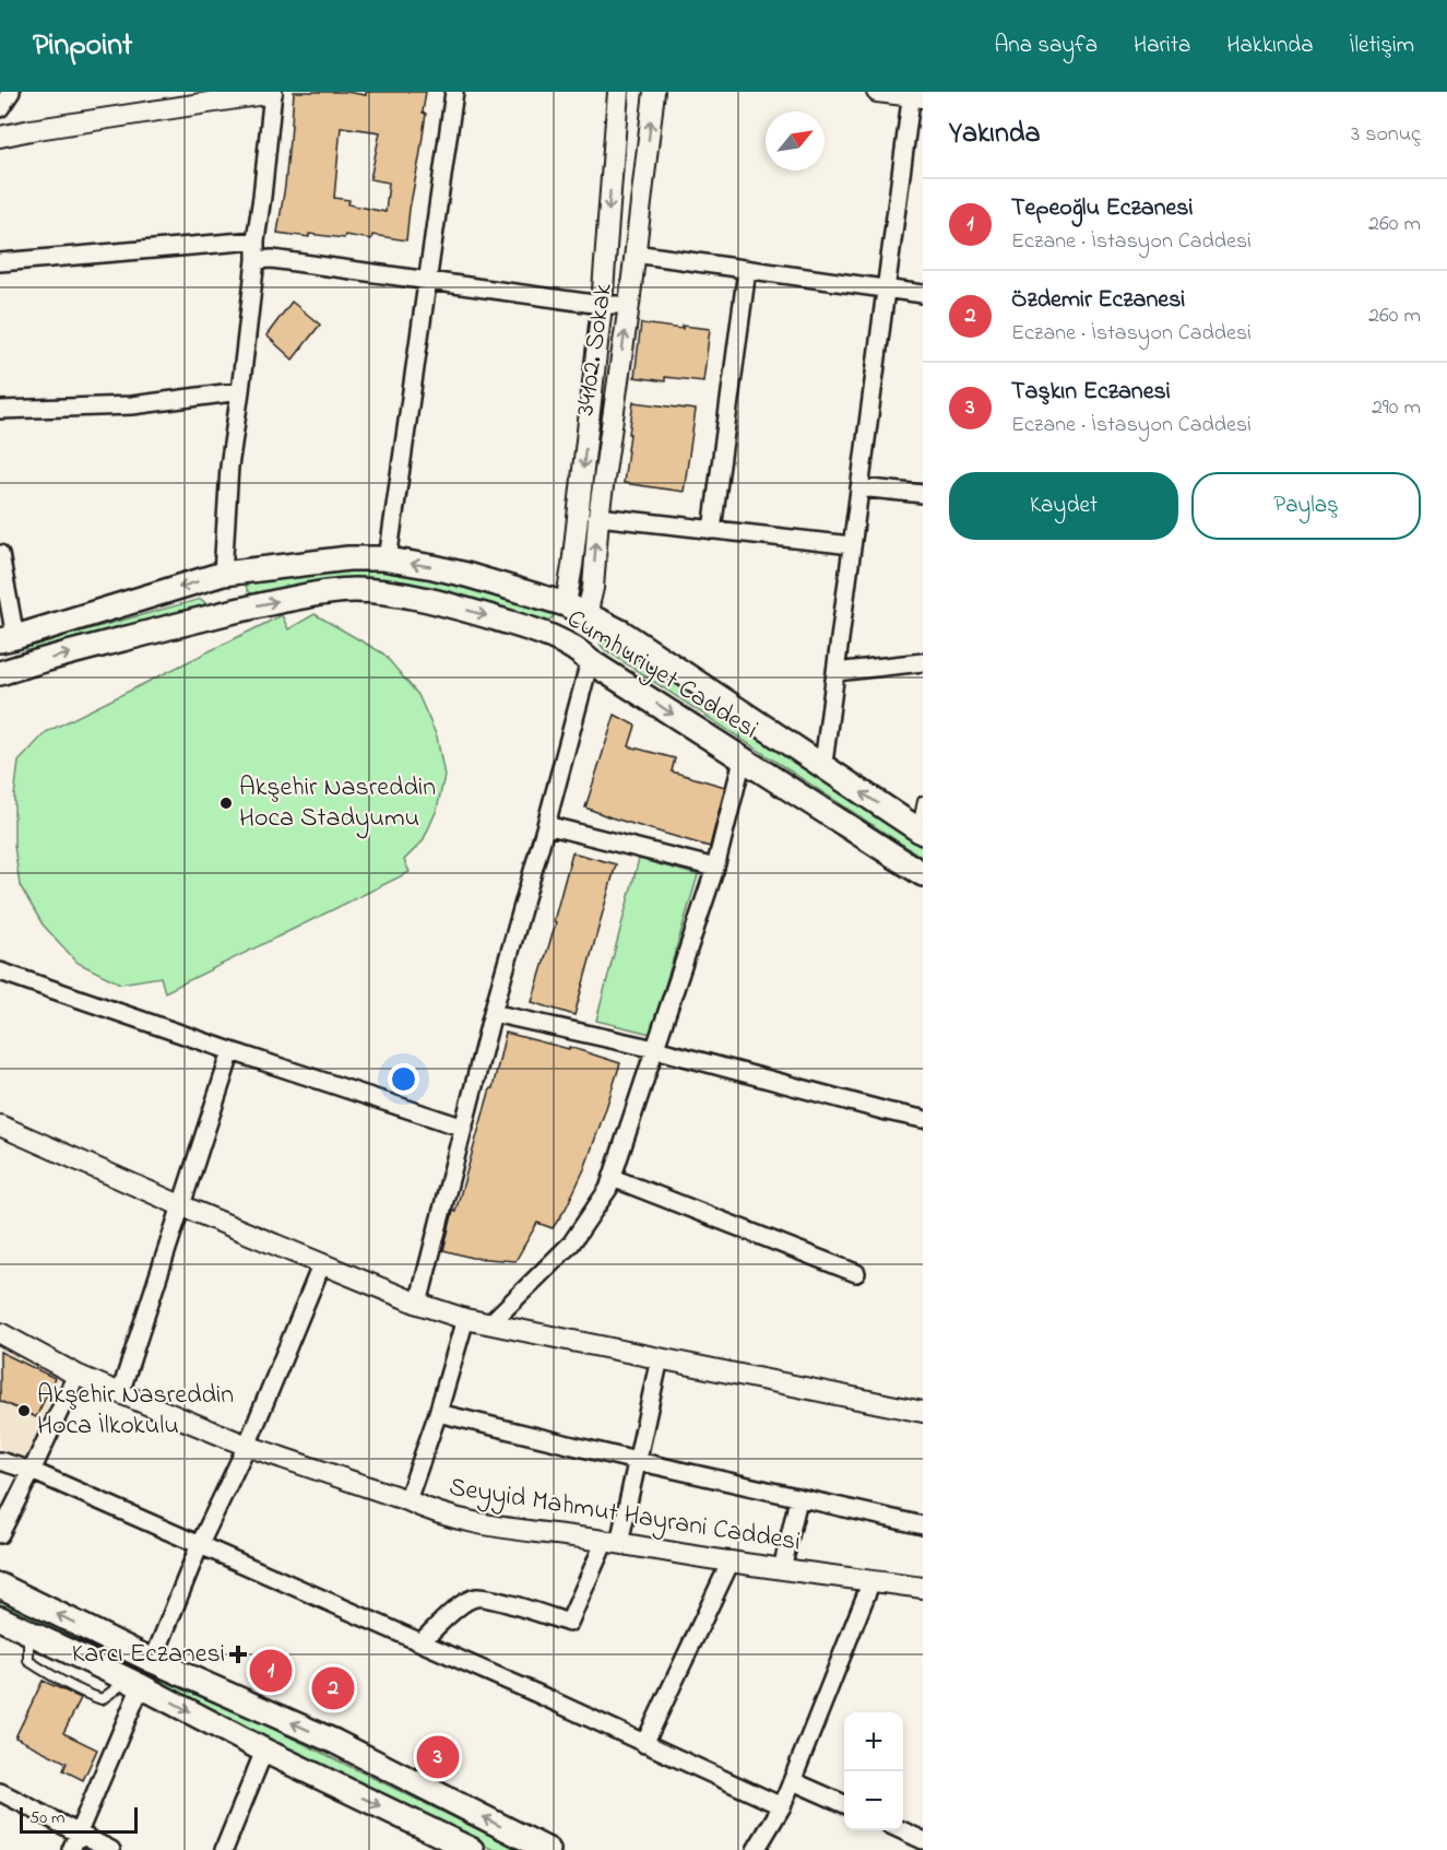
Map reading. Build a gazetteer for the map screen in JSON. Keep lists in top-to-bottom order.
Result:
{
  "streets": {
    "main road": ["Cumhuriyet Caddesi"],
    "street": ["34102. Sokak", "Seyyid Mahmut Hayrani Caddesi"]
  },
  "crossings": [
    ["34102. Sokak", "Cumhuriyet Caddesi"]
  ],
  "places": {
    "other": ["Akşehir Nasreddin Hoca Stadyumu", "Akşehir Nasreddin Hoca İlkokulu"],
    "health": ["Karcı Eczanesi"]
  },
  "scale_bar": "50 m",
  "north": "top right",
  "page": {
    "header": "Pinpoint",
    "nav": [
      "Ana sayfa",
      "Harita",
      "Hakkında",
      "İletişim"
    ],
    "heading": ["Yakında", "3 sonuç"],
    "list": [
      {
        "mark": "1",
        "name": "Tepeoğlu Eczanesi",
        "note": "Eczane · İstasyon Caddesi",
        "value": "260 m"
      },
      {
        "mark": "2",
        "name": "Özdemir Eczanesi",
        "note": "Eczane · İstasyon Caddesi",
        "value": "260 m"
      },
      {
        "mark": "3",
        "name": "Taşkın Eczanesi",
        "note": "Eczane · İstasyon Caddesi",
        "value": "290 m"
      }
    ],
    "buttons": ["Kaydet", "Paylaş"],
    "pins": ["1", "2", "3"],
    "map_buttons": ["+", "−"],
    "scale": "50 m"
  }
}
